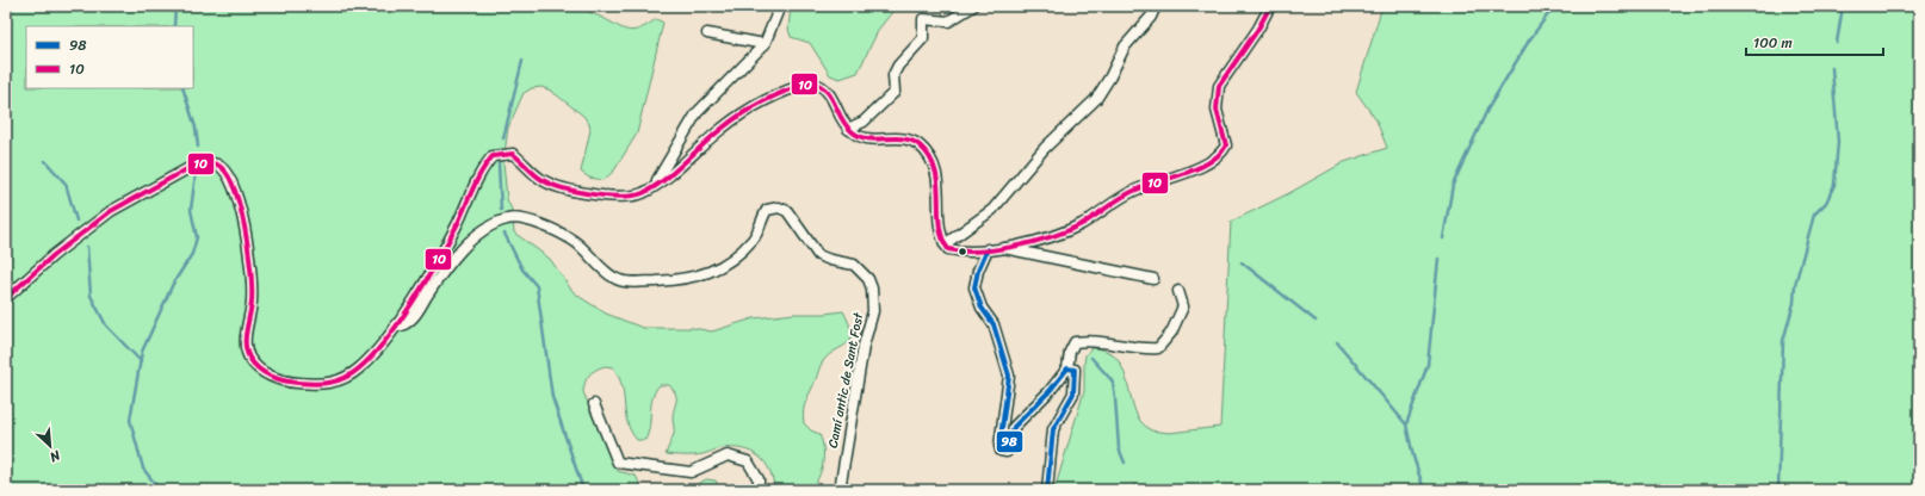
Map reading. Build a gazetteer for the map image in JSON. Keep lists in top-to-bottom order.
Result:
{
  "streets": {
    "street": ["Camí antic de Sant Fost"]
  },
  "lines": ["transit line 10", "transit line 98"],
  "legend": ["98", "10"],
  "scale_bar": "100 m",
  "north": "bottom right"
}
